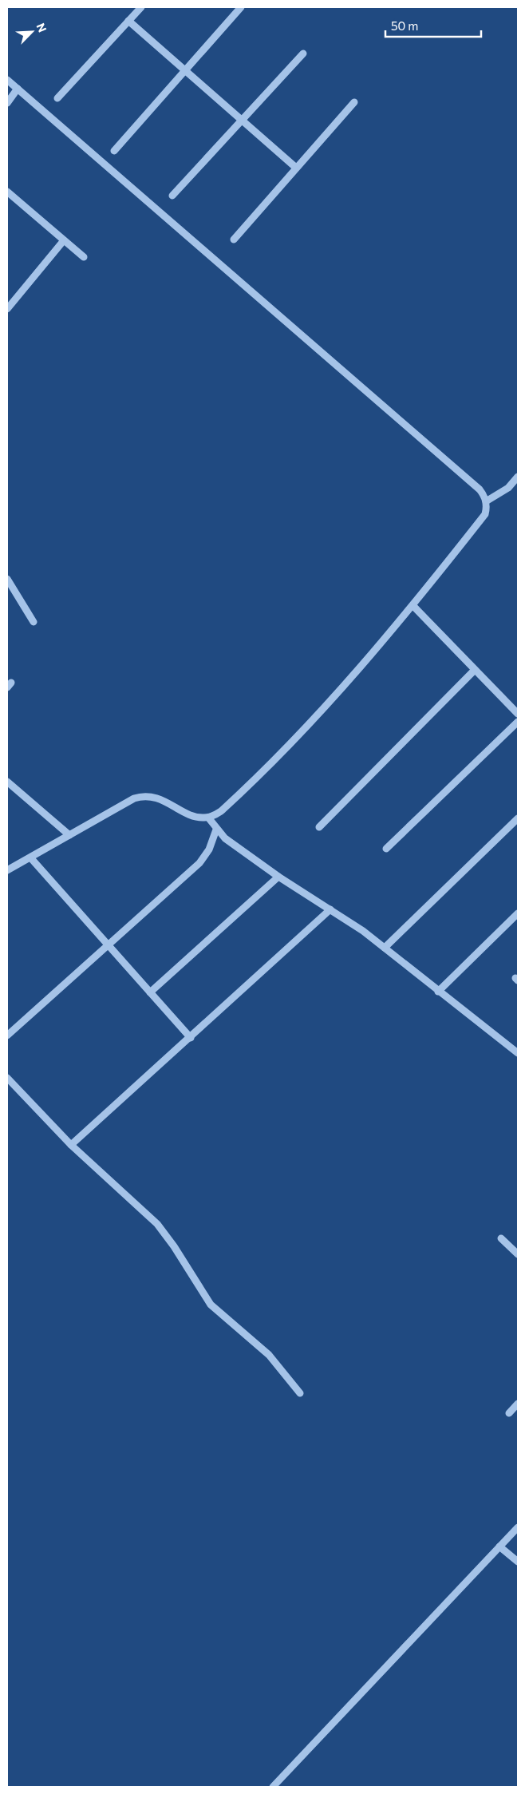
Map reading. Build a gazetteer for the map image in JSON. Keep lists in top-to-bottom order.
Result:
{
  "scale_bar": "50 m",
  "north": "top right"
}
